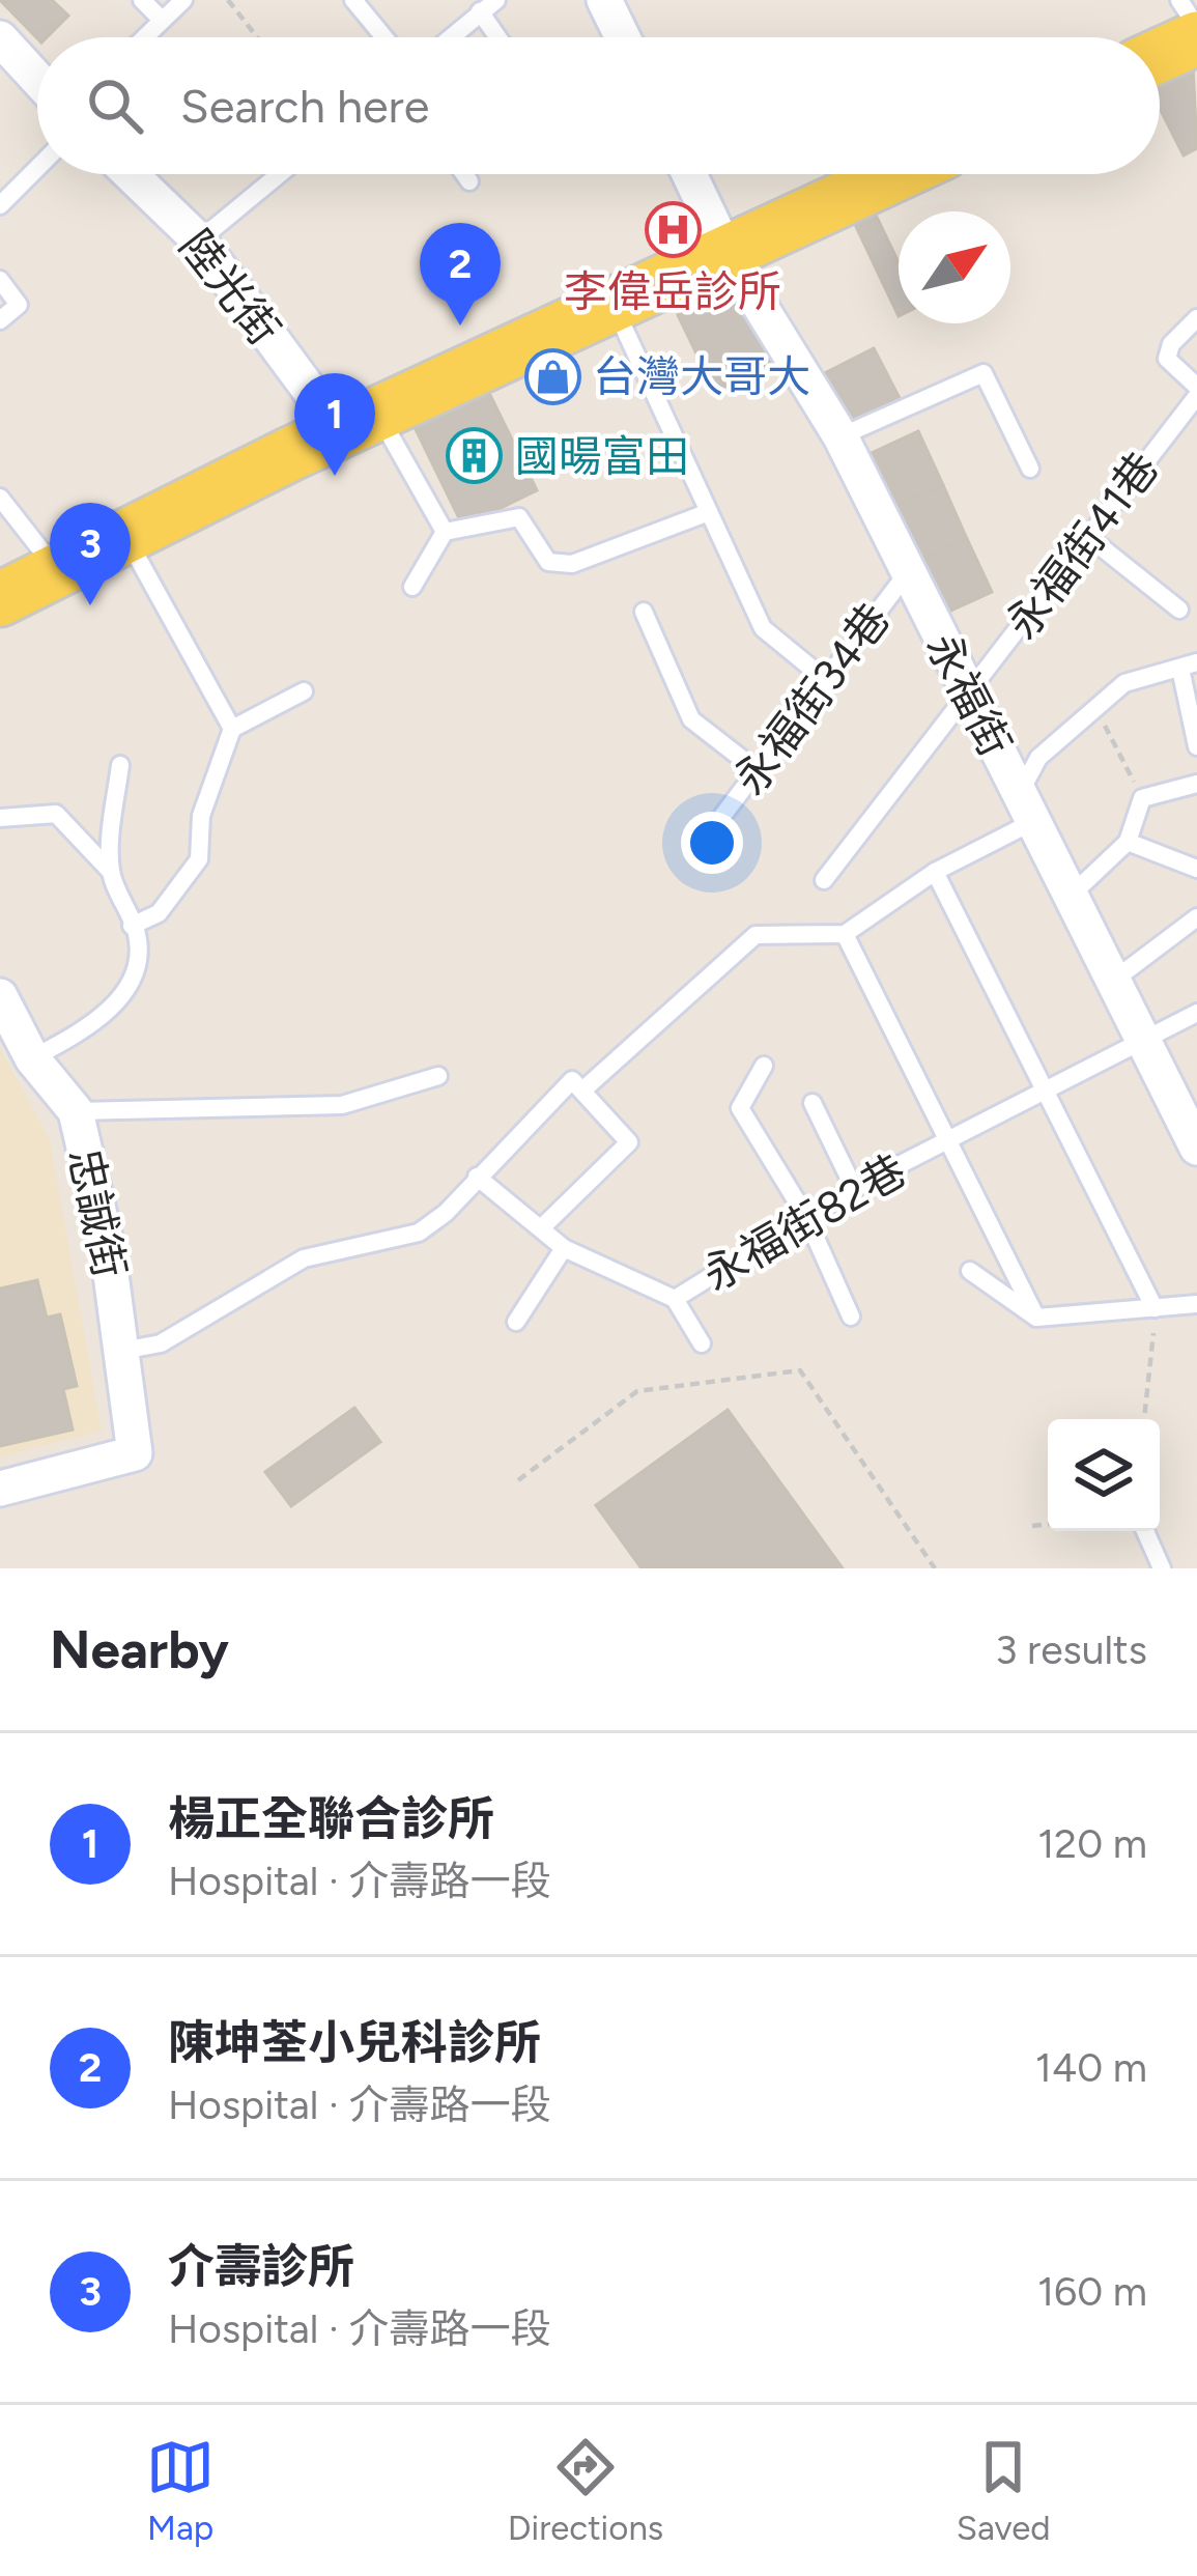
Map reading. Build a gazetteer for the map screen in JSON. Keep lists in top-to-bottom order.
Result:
{
  "streets": {
    "street": ["陸光街", "永福街", "忠誠街"],
    "lane": ["永福街41巷", "永福街34巷", "永福街82巷"]
  },
  "crossings": [
    ["永福街41巷", "永福街"],
    ["永福街", "永福街34巷"],
    ["永福街", "永福街82巷"]
  ],
  "places": {
    "hospital": ["李偉岳診所"],
    "shop": ["台灣大哥大"],
    "building": ["國暘富田"]
  },
  "north": "top right",
  "page": {
    "search": "Search here",
    "pins": ["2", "1", "3"],
    "heading": ["Nearby", "3 results"],
    "list": [
      {
        "mark": "1",
        "name": "楊正全聯合診所",
        "note": "Hospital · 介壽路一段",
        "value": "120 m"
      },
      {
        "mark": "2",
        "name": "陳坤荃小兒科診所",
        "note": "Hospital · 介壽路一段",
        "value": "140 m"
      },
      {
        "mark": "3",
        "name": "介壽診所",
        "note": "Hospital · 介壽路一段",
        "value": "160 m"
      }
    ],
    "nav": ["Map", "Directions", "Saved"]
  }
}
